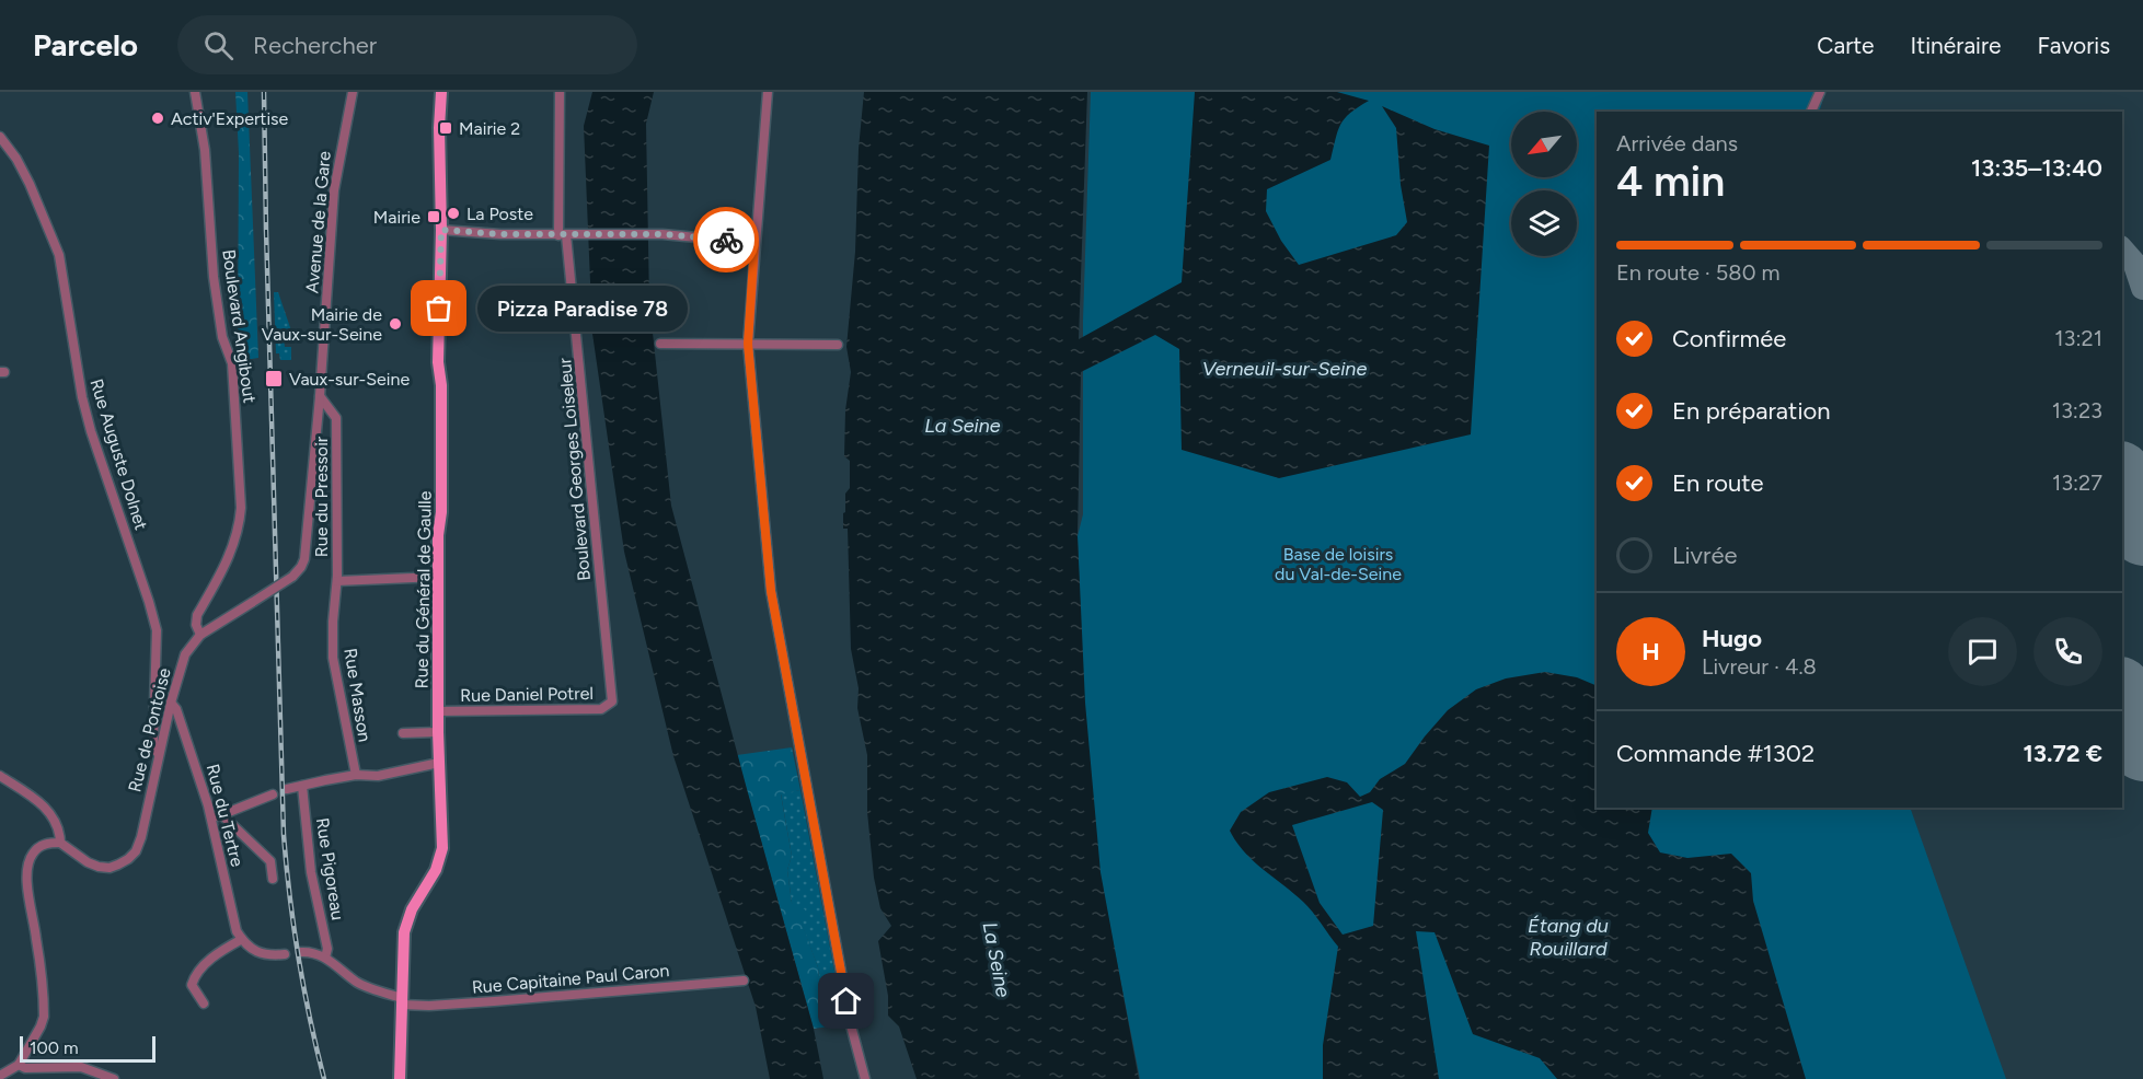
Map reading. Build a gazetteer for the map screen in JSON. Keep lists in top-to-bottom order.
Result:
{
  "streets": {
    "main road": ["Rue du Général de Gaulle"],
    "street": [
      "Avenue de la Gare",
      "Boulevard Angibout",
      "Rue Auguste Dolnet",
      "Boulevard Georges Loiseleur",
      "Rue du Pressoir",
      "Rue Daniel Potrel",
      "Rue Masson",
      "Rue de Pontoise",
      "Rue du Tertre",
      "Rue Pigoreau",
      "Rue Capitaine Paul Caron"
    ]
  },
  "crossings": [
    ["Avenue de la Gare", "Rue du Pressoir"],
    ["Avenue de la Gare", "Rue de Pontoise"],
    ["Boulevard Angibout", "Rue de Pontoise"],
    ["Rue Auguste Dolnet", "Rue de Pontoise"],
    ["Boulevard Georges Loiseleur", "Rue Daniel Potrel"],
    ["Rue du Pressoir", "Rue du Général de Gaulle"],
    ["Rue du Pressoir", "Rue Masson"],
    ["Rue du Pressoir", "Rue de Pontoise"],
    ["Rue du Général de Gaulle", "Rue Daniel Potrel"],
    ["Rue du Général de Gaulle", "Rue Capitaine Paul Caron"],
    ["Rue de Pontoise", "Rue du Tertre"]
  ],
  "water": ["Verneuil-sur-Seine", "La Seine", "Étang du Rouillard"],
  "parks": ["Base de loisirs du Val-de-Seine"],
  "places": {
    "other": [
      "Activ'Expertise",
      "La Poste",
      "Pizza Paradise 78",
      "Mairie de Vaux-sur-Seine"
    ],
    "transit": ["Mairie 2", "Mairie", "Vaux-sur-Seine"]
  },
  "scale_bar": "100 m",
  "north": "bottom left",
  "page": {
    "header": "Parcelo",
    "search": "Rechercher",
    "nav": ["Carte", "Itinéraire", "Favoris"],
    "heading": ["4 min", "Arrivée dans", "13:35–13:40"],
    "panel": [
      "Hugo",
      "Livreur · 4.8",
      "Commande #1302",
      "13.72 €"
    ],
    "bar": "En route · 580 m",
    "bubble": "Pizza Paradise 78",
    "list": [
      ["Confirmée", "13:21"],
      ["En préparation", "13:23"],
      ["En route", "13:27"],
      "Livrée"
    ],
    "round": "H",
    "scale": "100 m"
  }
}
